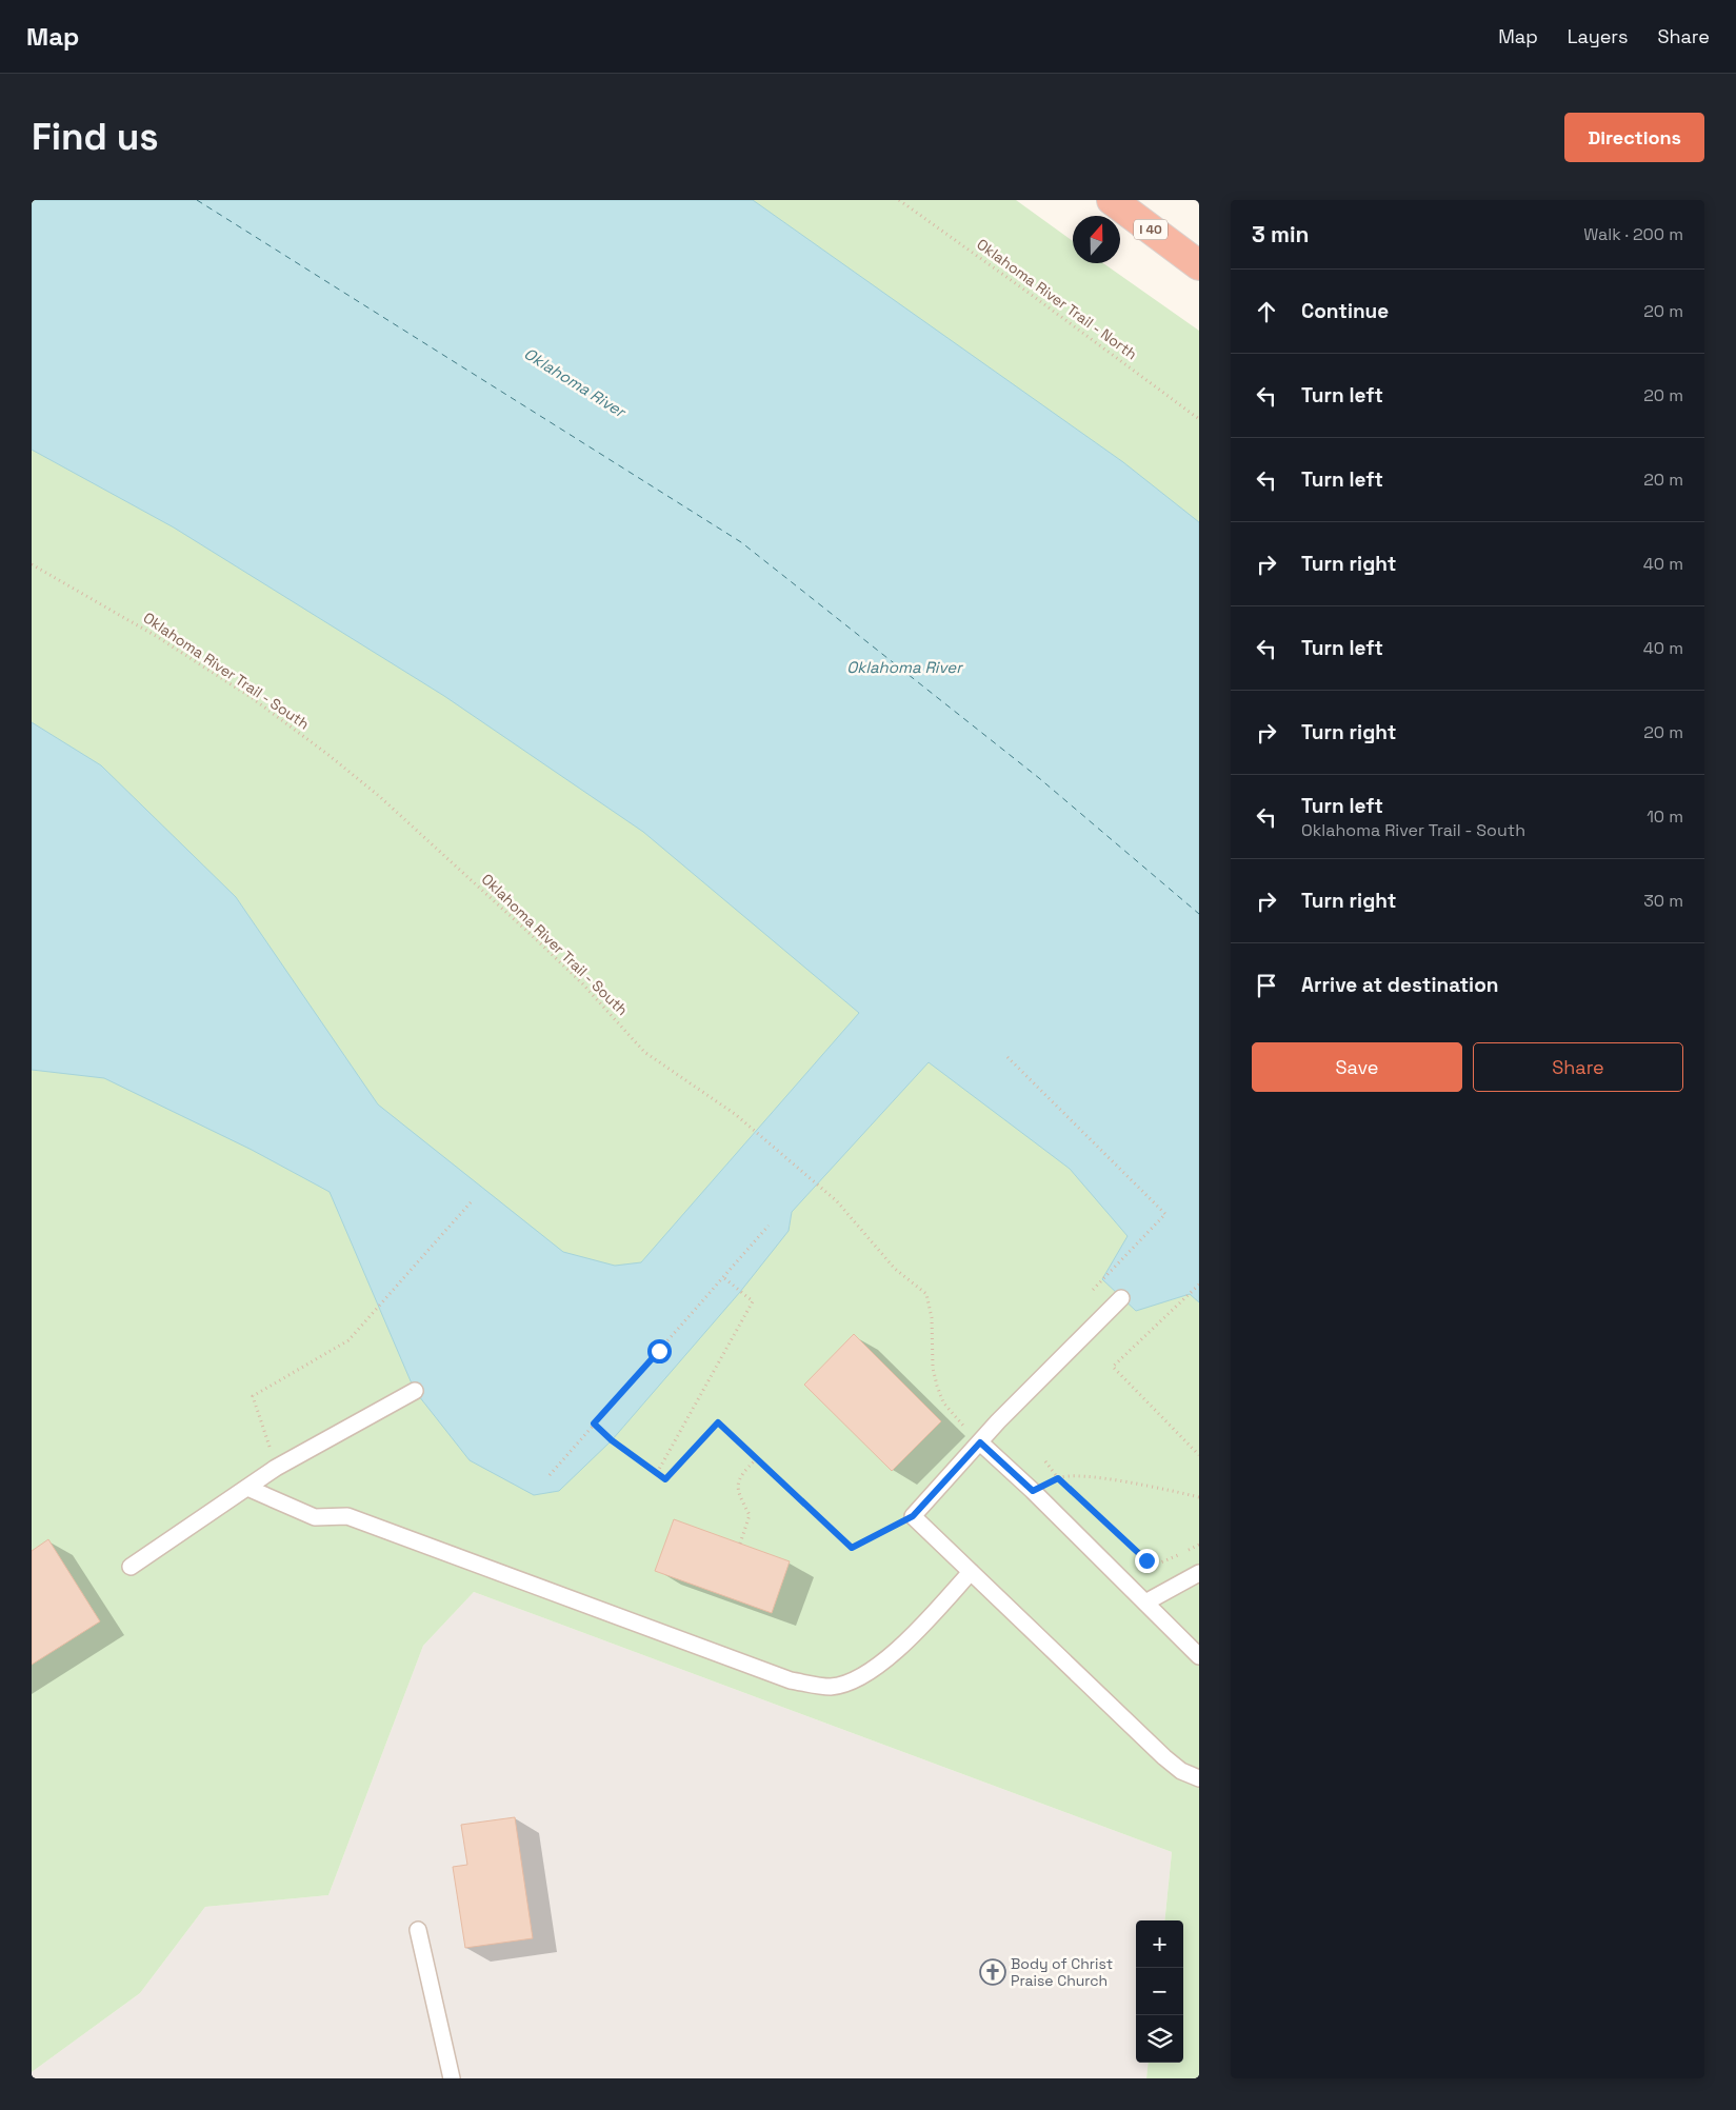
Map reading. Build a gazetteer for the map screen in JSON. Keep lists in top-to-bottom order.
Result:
{
  "streets": {
    "highway": ["I 40"],
    "path": ["Oklahoma River Trail - North", "Oklahoma River Trail - South"]
  },
  "water": ["Oklahoma River"],
  "places": {
    "church": ["Body of Christ Praise Church"]
  },
  "north": "top",
  "page": {
    "header": "Map",
    "nav": ["Map", "Layers", "Share"],
    "buttons": [
      "Directions",
      ["Save", "Share"]
    ],
    "title": "Find us",
    "heading": ["3 min", "Walk · 200 m"],
    "list": [
      ["Continue", "20 m"],
      ["Turn left", "20 m"],
      ["Turn left", "20 m"],
      ["Turn right", "40 m"],
      ["Turn left", "40 m"],
      ["Turn right", "20 m"],
      ["Turn left", "Oklahoma River Trail - South", "10 m"],
      ["Turn right", "30 m"],
      "Arrive at destination"
    ],
    "map_buttons": ["+", "−"]
  }
}
